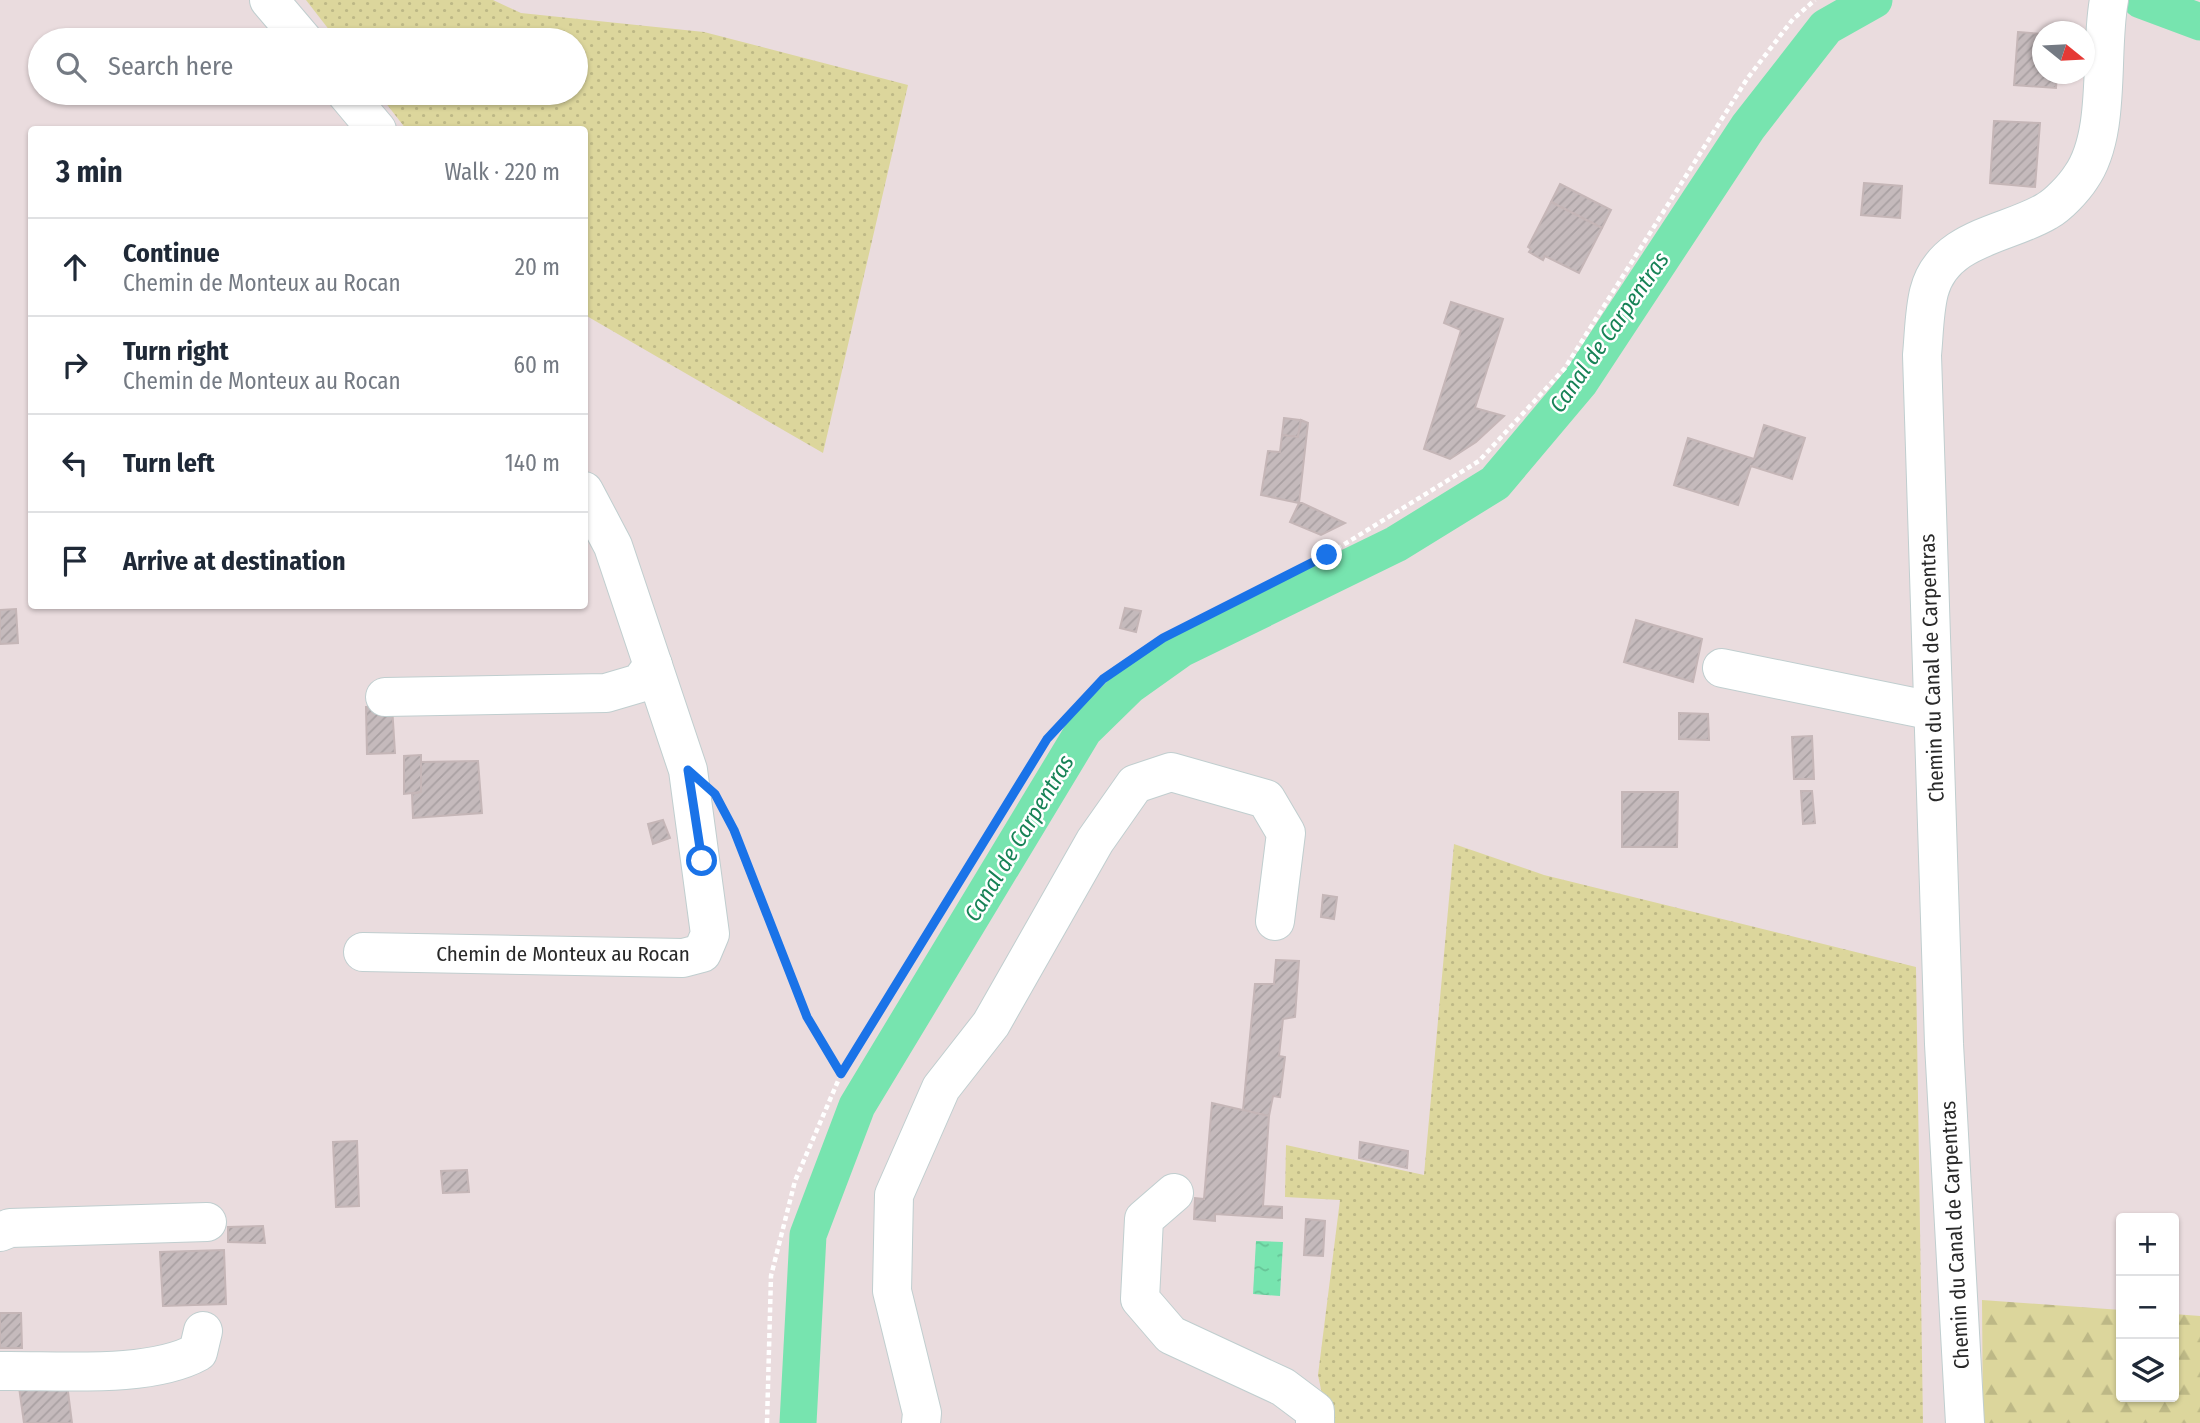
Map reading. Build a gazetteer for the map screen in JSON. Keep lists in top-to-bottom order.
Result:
{
  "streets": {
    "street": ["Chemin du Canal de Carpentras", "Chemin de Monteux au Rocan"]
  },
  "water": ["Canal de Carpentras"],
  "north": "right",
  "page": {
    "search": "Search here",
    "heading": ["3 min", "Walk · 220 m"],
    "list": [
      ["Continue", "Chemin de Monteux au Rocan", "20 m"],
      ["Turn right", "Chemin de Monteux au Rocan", "60 m"],
      ["Turn left", "140 m"],
      "Arrive at destination"
    ],
    "map_buttons": ["+", "−"]
  }
}
